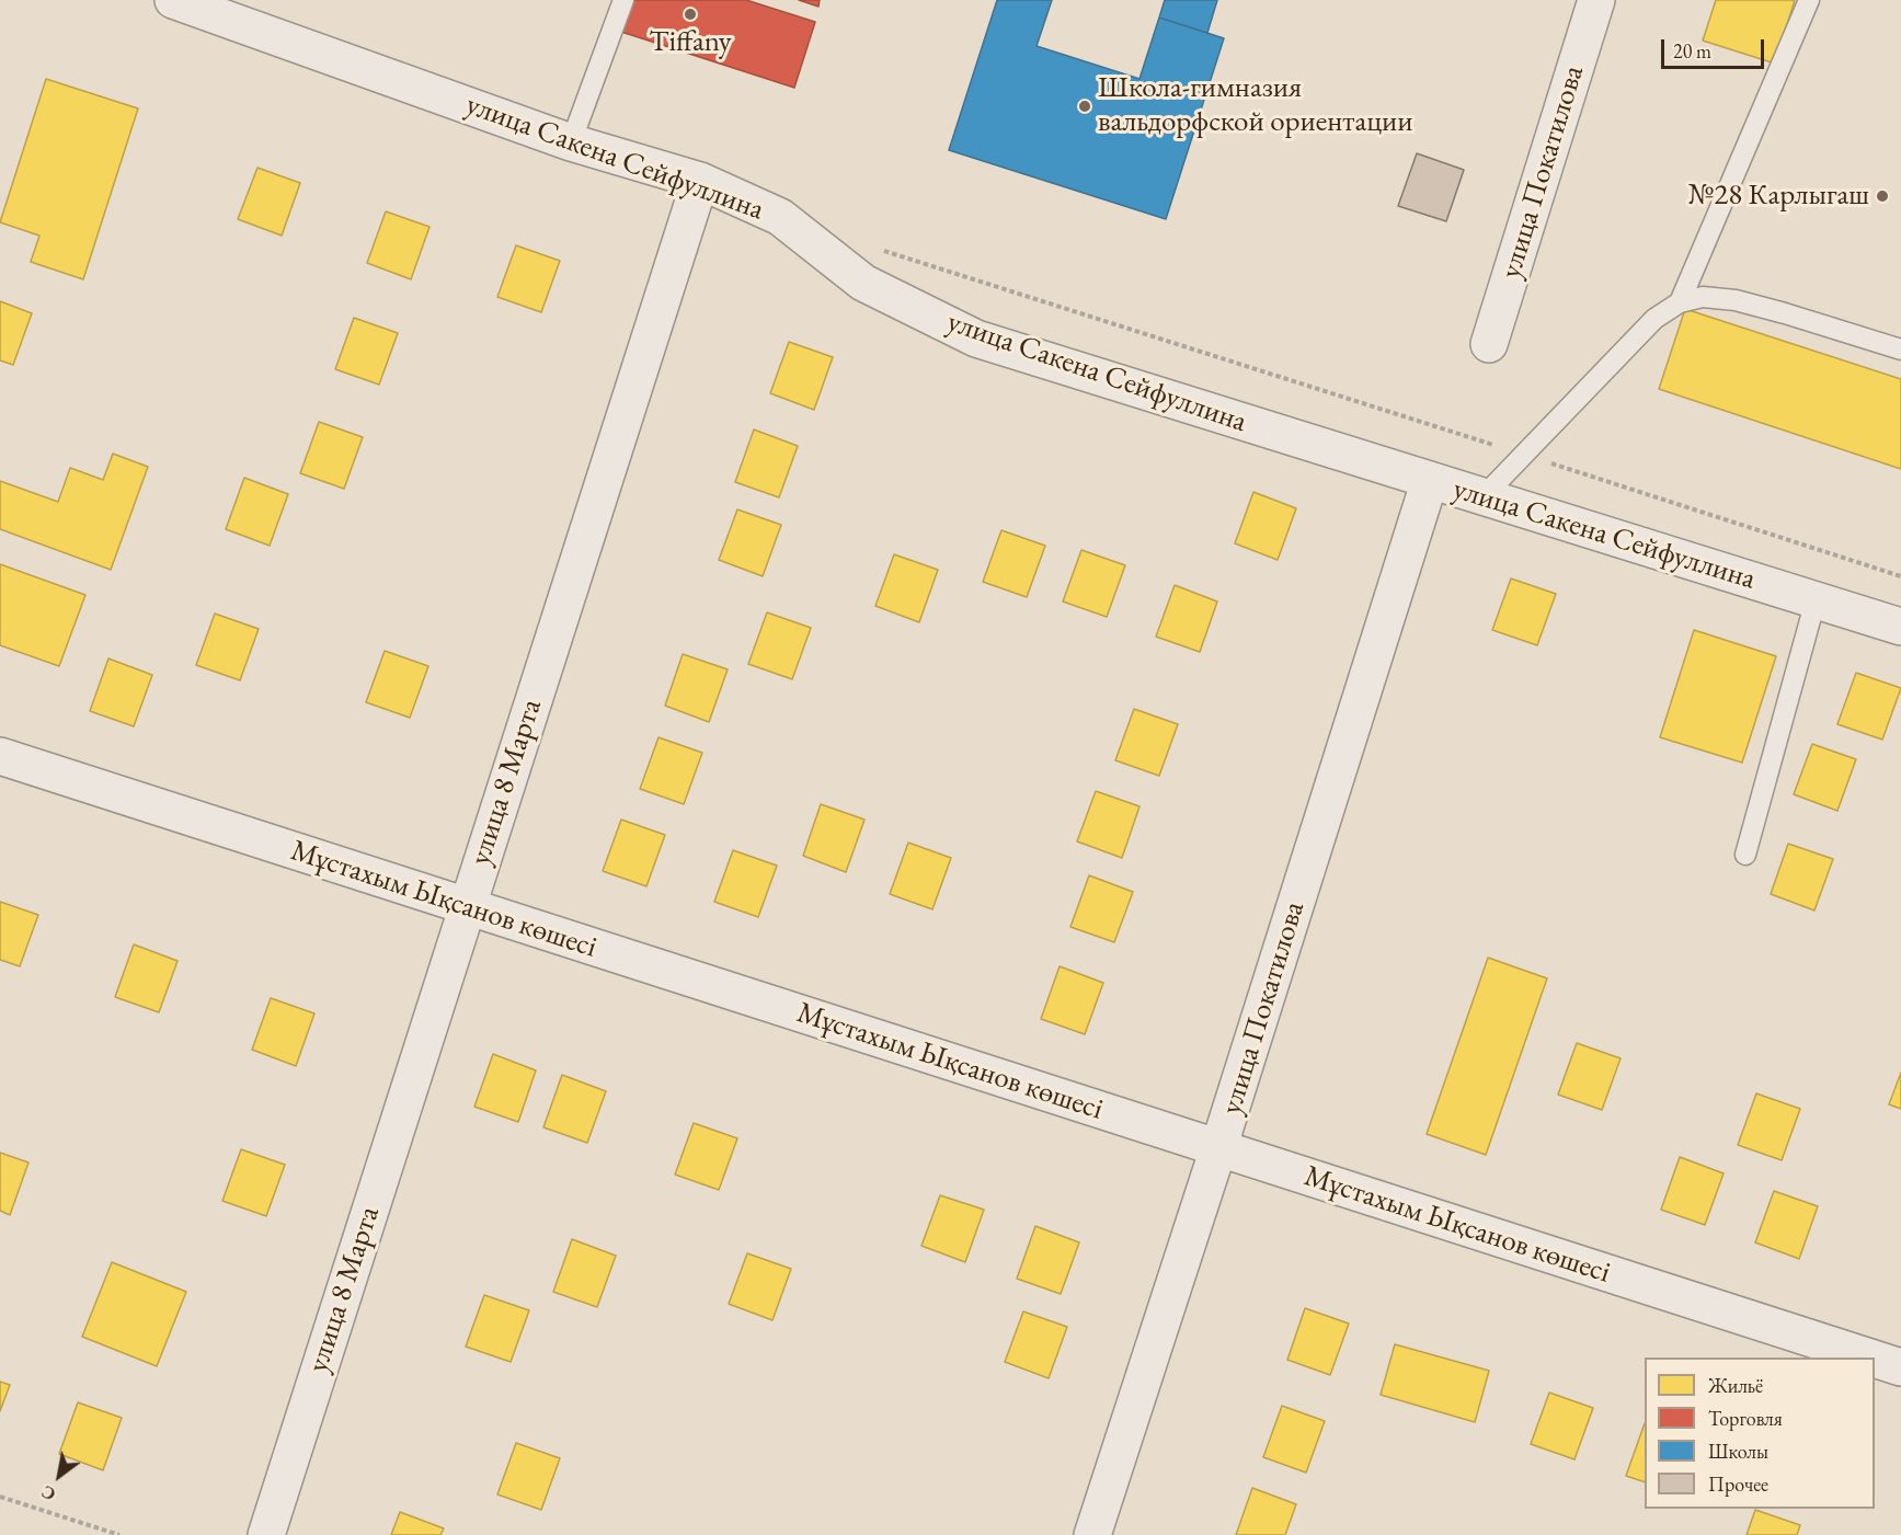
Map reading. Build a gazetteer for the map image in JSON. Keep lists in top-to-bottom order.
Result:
{
  "streets": {
    "street": [
      "улица Сакена Сейфуллина",
      "улица Покатилова",
      "улица 8 Марта",
      "Мұстахым Ықсанов көшесі"
    ]
  },
  "crossings": [
    ["улица Сакена Сейфуллина", "улица Покатилова"],
    ["улица Сакена Сейфуллина", "улица 8 Марта"],
    ["улица Покатилова", "Мұстахым Ықсанов көшесі"],
    ["улица 8 Марта", "Мұстахым Ықсанов көшесі"]
  ],
  "places": ["Tiffany", "Школа-гимназия вальдорфской ориентации", "№28 Карлыгаш"],
  "legend": [
    "Жильё",
    "Торговля",
    "Школы",
    "Прочее"
  ],
  "scale_bar": "20 m",
  "north": "bottom left"
}
